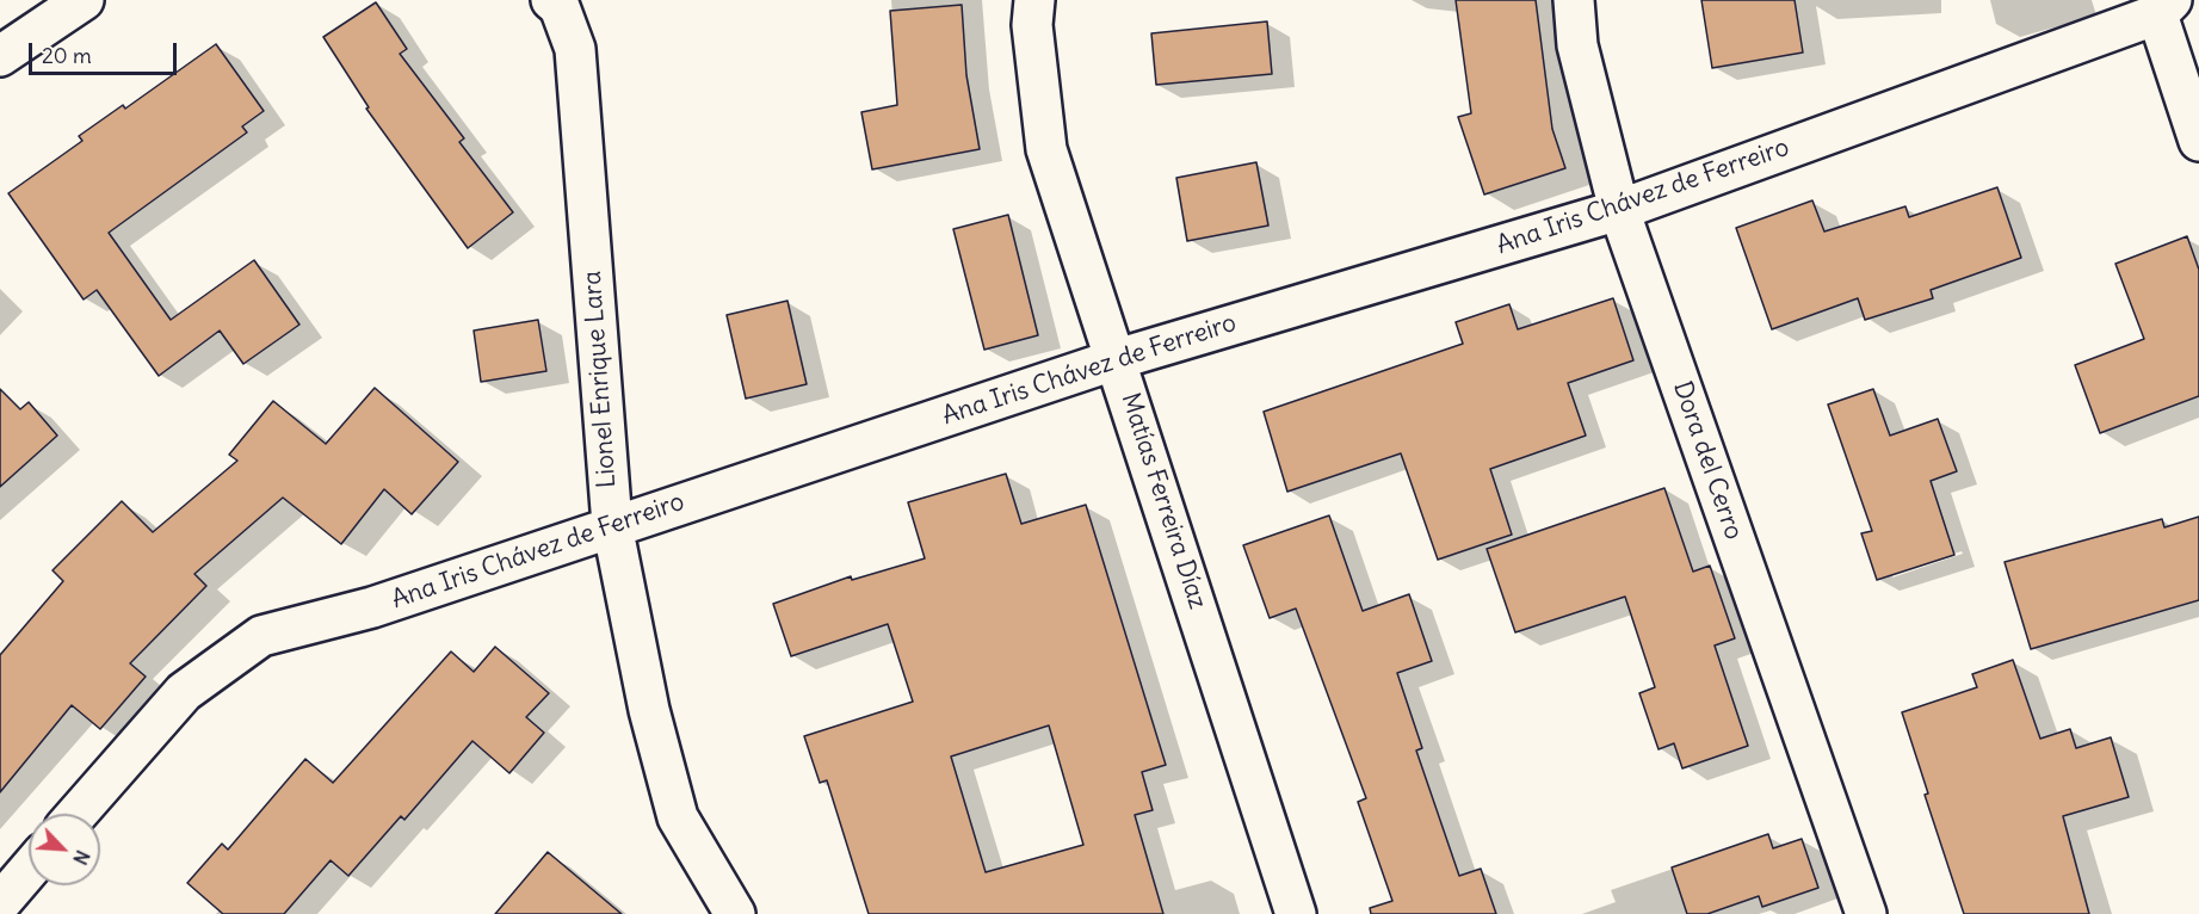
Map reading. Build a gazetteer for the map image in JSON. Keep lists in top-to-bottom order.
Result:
{
  "streets": {
    "street": [
      "Ana Iris Chávez de Ferreiro",
      "Lionel Enrique Lara",
      "Dora del Cerro",
      "Matías Ferreira Díaz"
    ]
  },
  "crossings": [
    ["Ana Iris Chávez de Ferreiro", "Lionel Enrique Lara"],
    ["Ana Iris Chávez de Ferreiro", "Dora del Cerro"],
    ["Ana Iris Chávez de Ferreiro", "Matías Ferreira Díaz"]
  ],
  "scale_bar": "20 m",
  "north": "bottom right"
}
